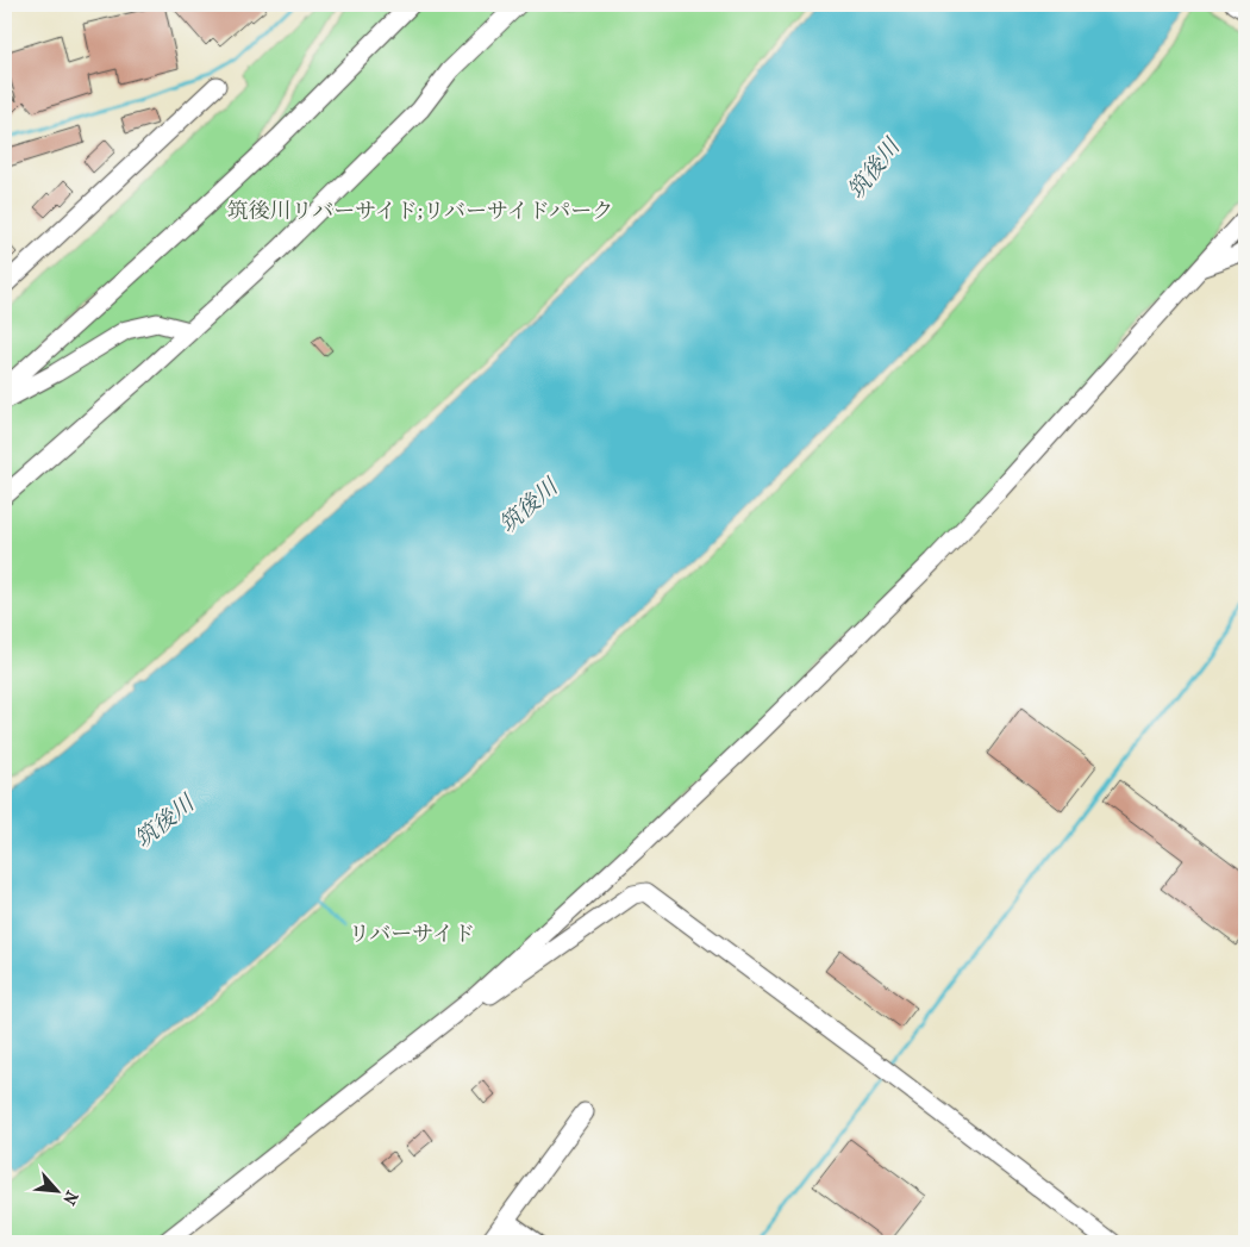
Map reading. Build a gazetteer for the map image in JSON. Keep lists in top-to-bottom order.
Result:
{
  "water": ["筑後川"],
  "parks": ["筑後川リバーサイド;リバーサイドパーク", "リバーサイド"],
  "north": "bottom right"
}
